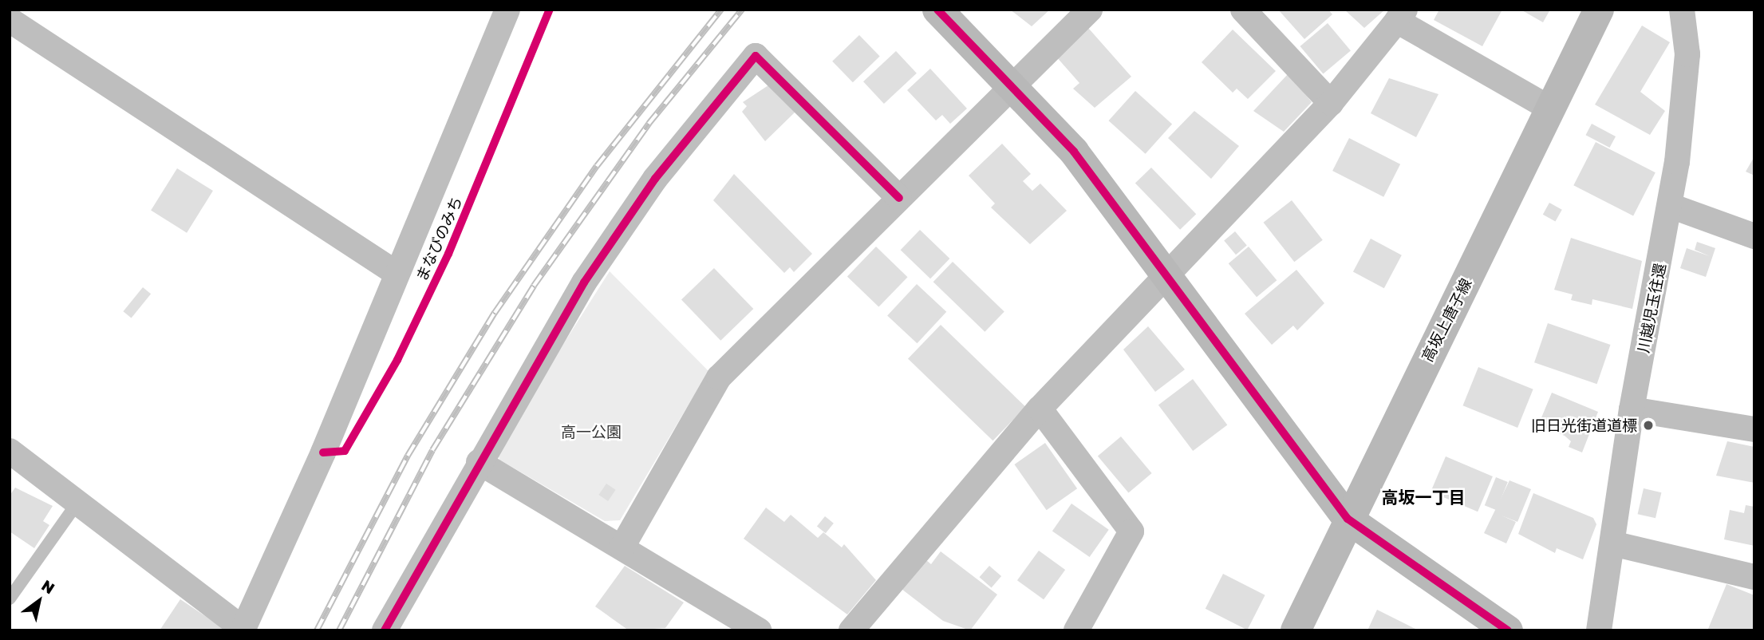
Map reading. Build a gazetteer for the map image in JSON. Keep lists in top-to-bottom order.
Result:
{
  "streets": {
    "street": ["川越児玉往還", "高坂上唐子線"],
    "cycle path": ["まなびのみち"]
  },
  "districts": ["高坂一丁目"],
  "parks": ["高一公園"],
  "places": ["旧日光街道道標"],
  "north": "top right"
}
